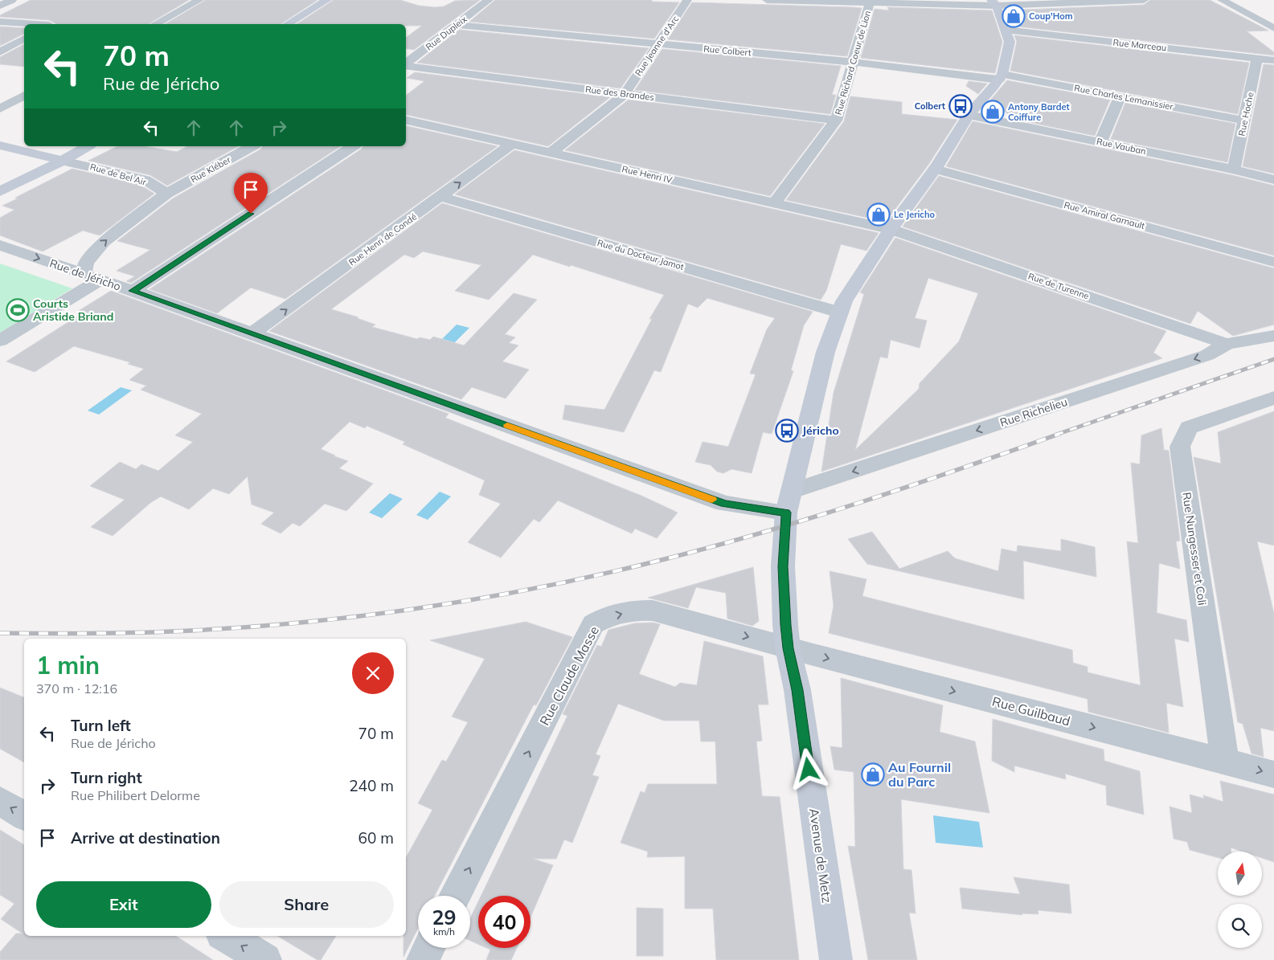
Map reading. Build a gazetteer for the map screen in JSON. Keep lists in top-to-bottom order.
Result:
{
  "streets": {
    "street": [
      "Rue Dupleix",
      "Rue Marceau",
      "Rue Jeanne d'Arc",
      "Rue Colbert",
      "Rue Richard Coeur de Lion",
      "Rue des Brandes",
      "Rue Charles Lemanissier",
      "Rue Hoche",
      "Rue Vauban",
      "Rue Kléber",
      "Rue de Bel Air",
      "Rue Henri IV",
      "Rue Amiral Garnault",
      "Rue Henri de Condé",
      "Rue du Docteur Jamot",
      "Rue de Jéricho",
      "Rue de Turenne",
      "Rue Richelieu",
      "Rue Nungesser et Coli",
      "Rue Claude Masse",
      "Rue Guilbaud",
      "Avenue de Metz"
    ]
  },
  "crossings": [
    ["Rue Dupleix", "Rue Colbert"],
    ["Rue Marceau", "Rue Hoche"],
    ["Rue Jeanne d'Arc", "Rue Colbert"],
    ["Rue Jeanne d'Arc", "Rue des Brandes"],
    ["Rue Jeanne d'Arc", "Rue Henri IV"],
    ["Rue Colbert", "Rue Richard Coeur de Lion"],
    ["Rue Colbert", "Rue Charles Lemanissier"],
    ["Rue Colbert", "Avenue de Metz"],
    ["Rue Richard Coeur de Lion", "Rue des Brandes"],
    ["Rue Richard Coeur de Lion", "Rue Henri IV"],
    ["Rue Charles Lemanissier", "Rue Hoche"],
    ["Rue Charles Lemanissier", "Avenue de Metz"],
    ["Rue Hoche", "Rue Vauban"],
    ["Rue Vauban", "Avenue de Metz"],
    ["Rue Kléber", "Rue de Bel Air"],
    ["Rue Henri IV", "Rue Henri de Condé"],
    ["Rue Henri IV", "Rue de Turenne"],
    ["Rue Henri IV", "Avenue de Metz"],
    ["Rue Amiral Garnault", "Avenue de Metz"],
    ["Rue Henri de Condé", "Rue du Docteur Jamot"],
    ["Rue Henri de Condé", "Rue de Jéricho"],
    ["Rue du Docteur Jamot", "Avenue de Metz"],
    ["Rue de Jéricho", "Rue Richelieu"],
    ["Rue de Jéricho", "Avenue de Metz"],
    ["Rue de Turenne", "Rue Richelieu"],
    ["Rue de Turenne", "Avenue de Metz"],
    ["Rue Richelieu", "Avenue de Metz"],
    ["Rue Nungesser et Coli", "Rue Guilbaud"],
    ["Rue Claude Masse", "Rue Guilbaud"],
    ["Rue Claude Masse", "Avenue de Metz"],
    ["Rue Guilbaud", "Avenue de Metz"]
  ],
  "one_way": ["Rue Richelieu", "Rue Claude Masse", "Rue Guilbaud"],
  "places": {
    "shop": [
      "Coup'Hom",
      "Antony Bardet Coiffure",
      "Le Jericho",
      "Au Fournil du Parc"
    ],
    "bus stop": ["Colbert", "Jéricho"],
    "sports": ["Courts Aristide Briand"]
  },
  "north": "top",
  "page": {
    "turn": ["70 m", "Rue de Jéricho"],
    "heading": ["1 min", "370 m · 12:16"],
    "list": [
      {
        "name": "Turn left",
        "note": "Rue de Jéricho",
        "value": "70 m"
      },
      {
        "name": "Turn right",
        "note": "Rue Philibert Delorme",
        "value": "240 m"
      },
      {
        "name": "Arrive at destination",
        "value": "60 m"
      }
    ],
    "buttons": ["Exit", "Share"],
    "speed": "29 km/h",
    "limit": "40"
  }
}
